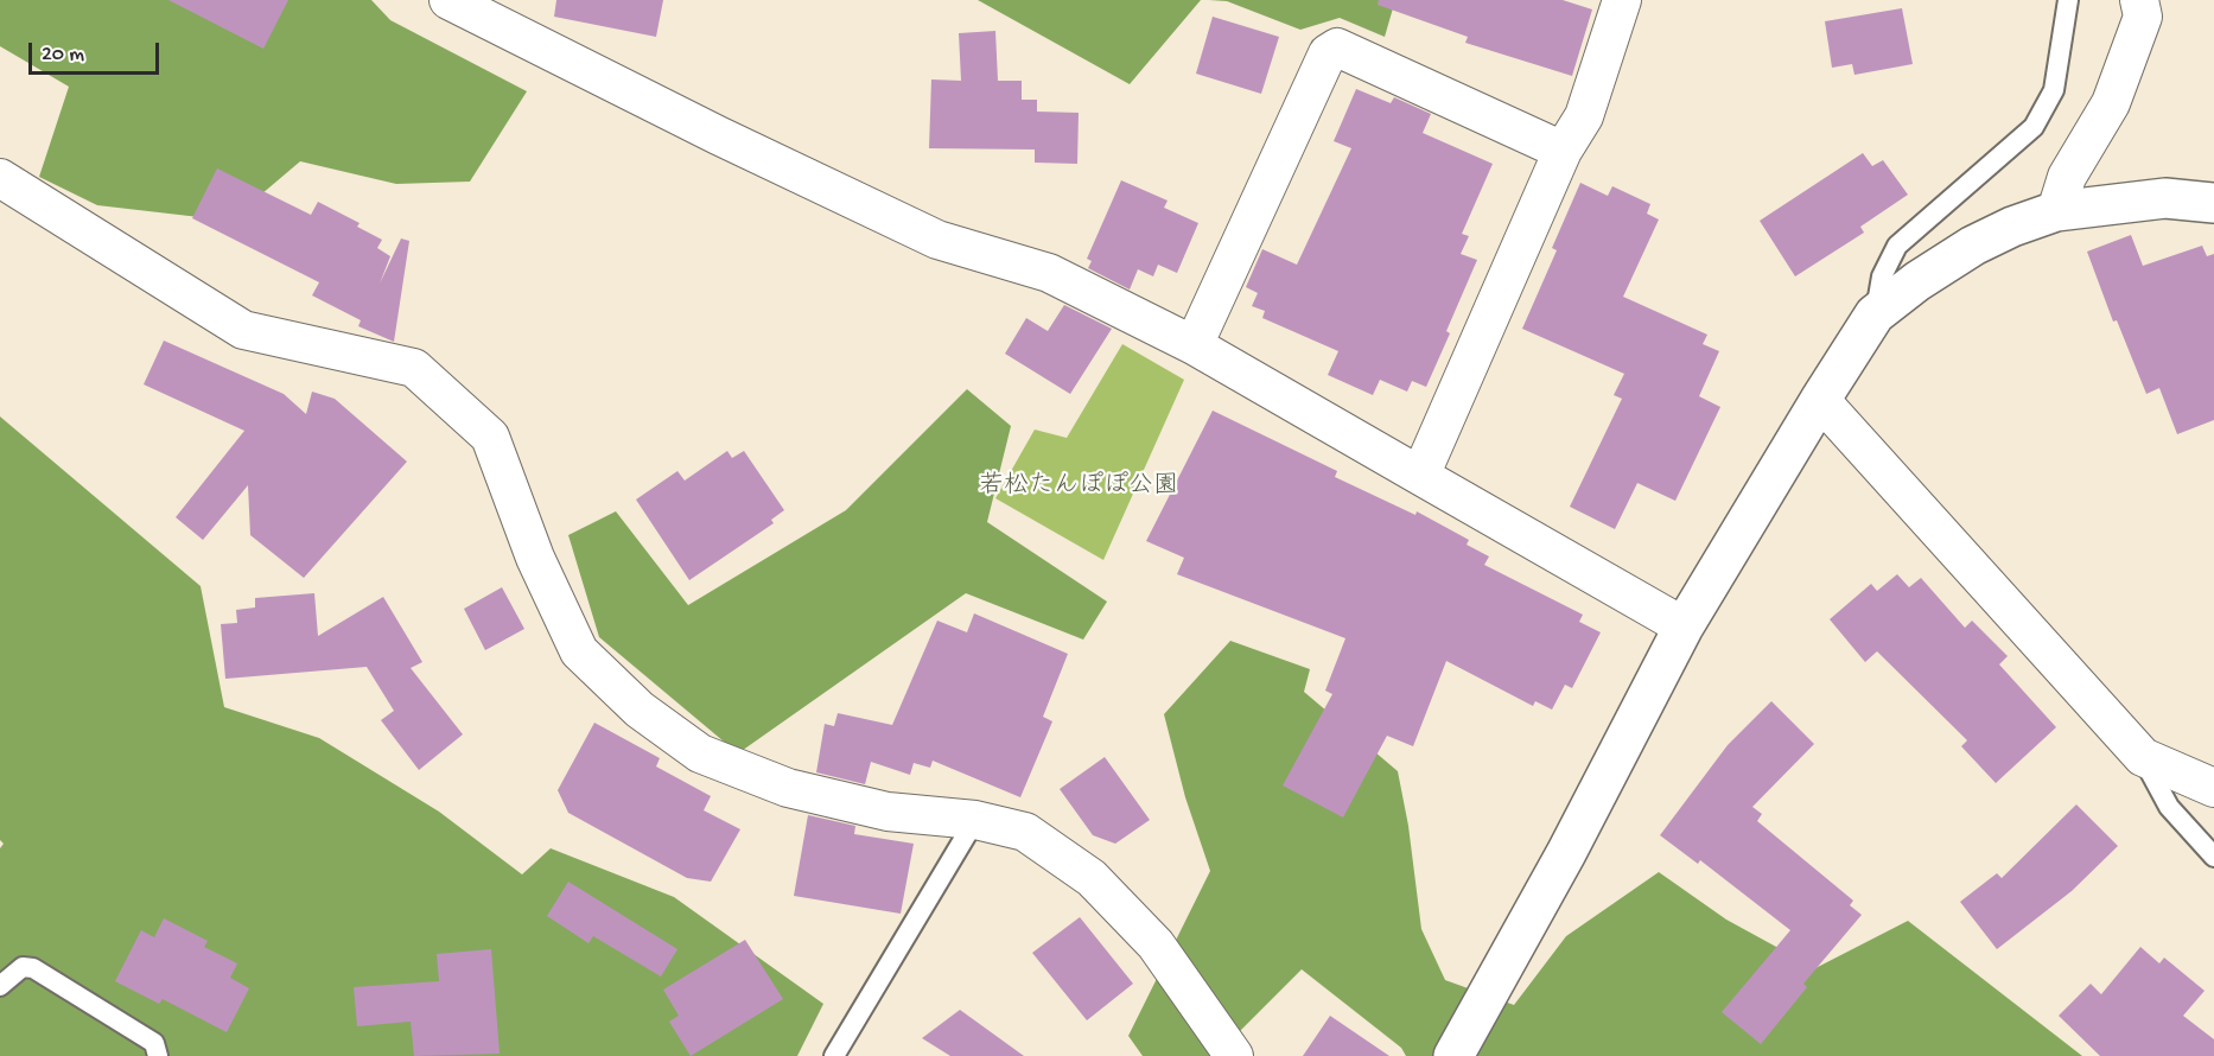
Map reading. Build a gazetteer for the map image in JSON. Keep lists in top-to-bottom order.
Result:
{
  "parks": ["若松たんぽぽ公園"],
  "scale_bar": "20 m"
}
